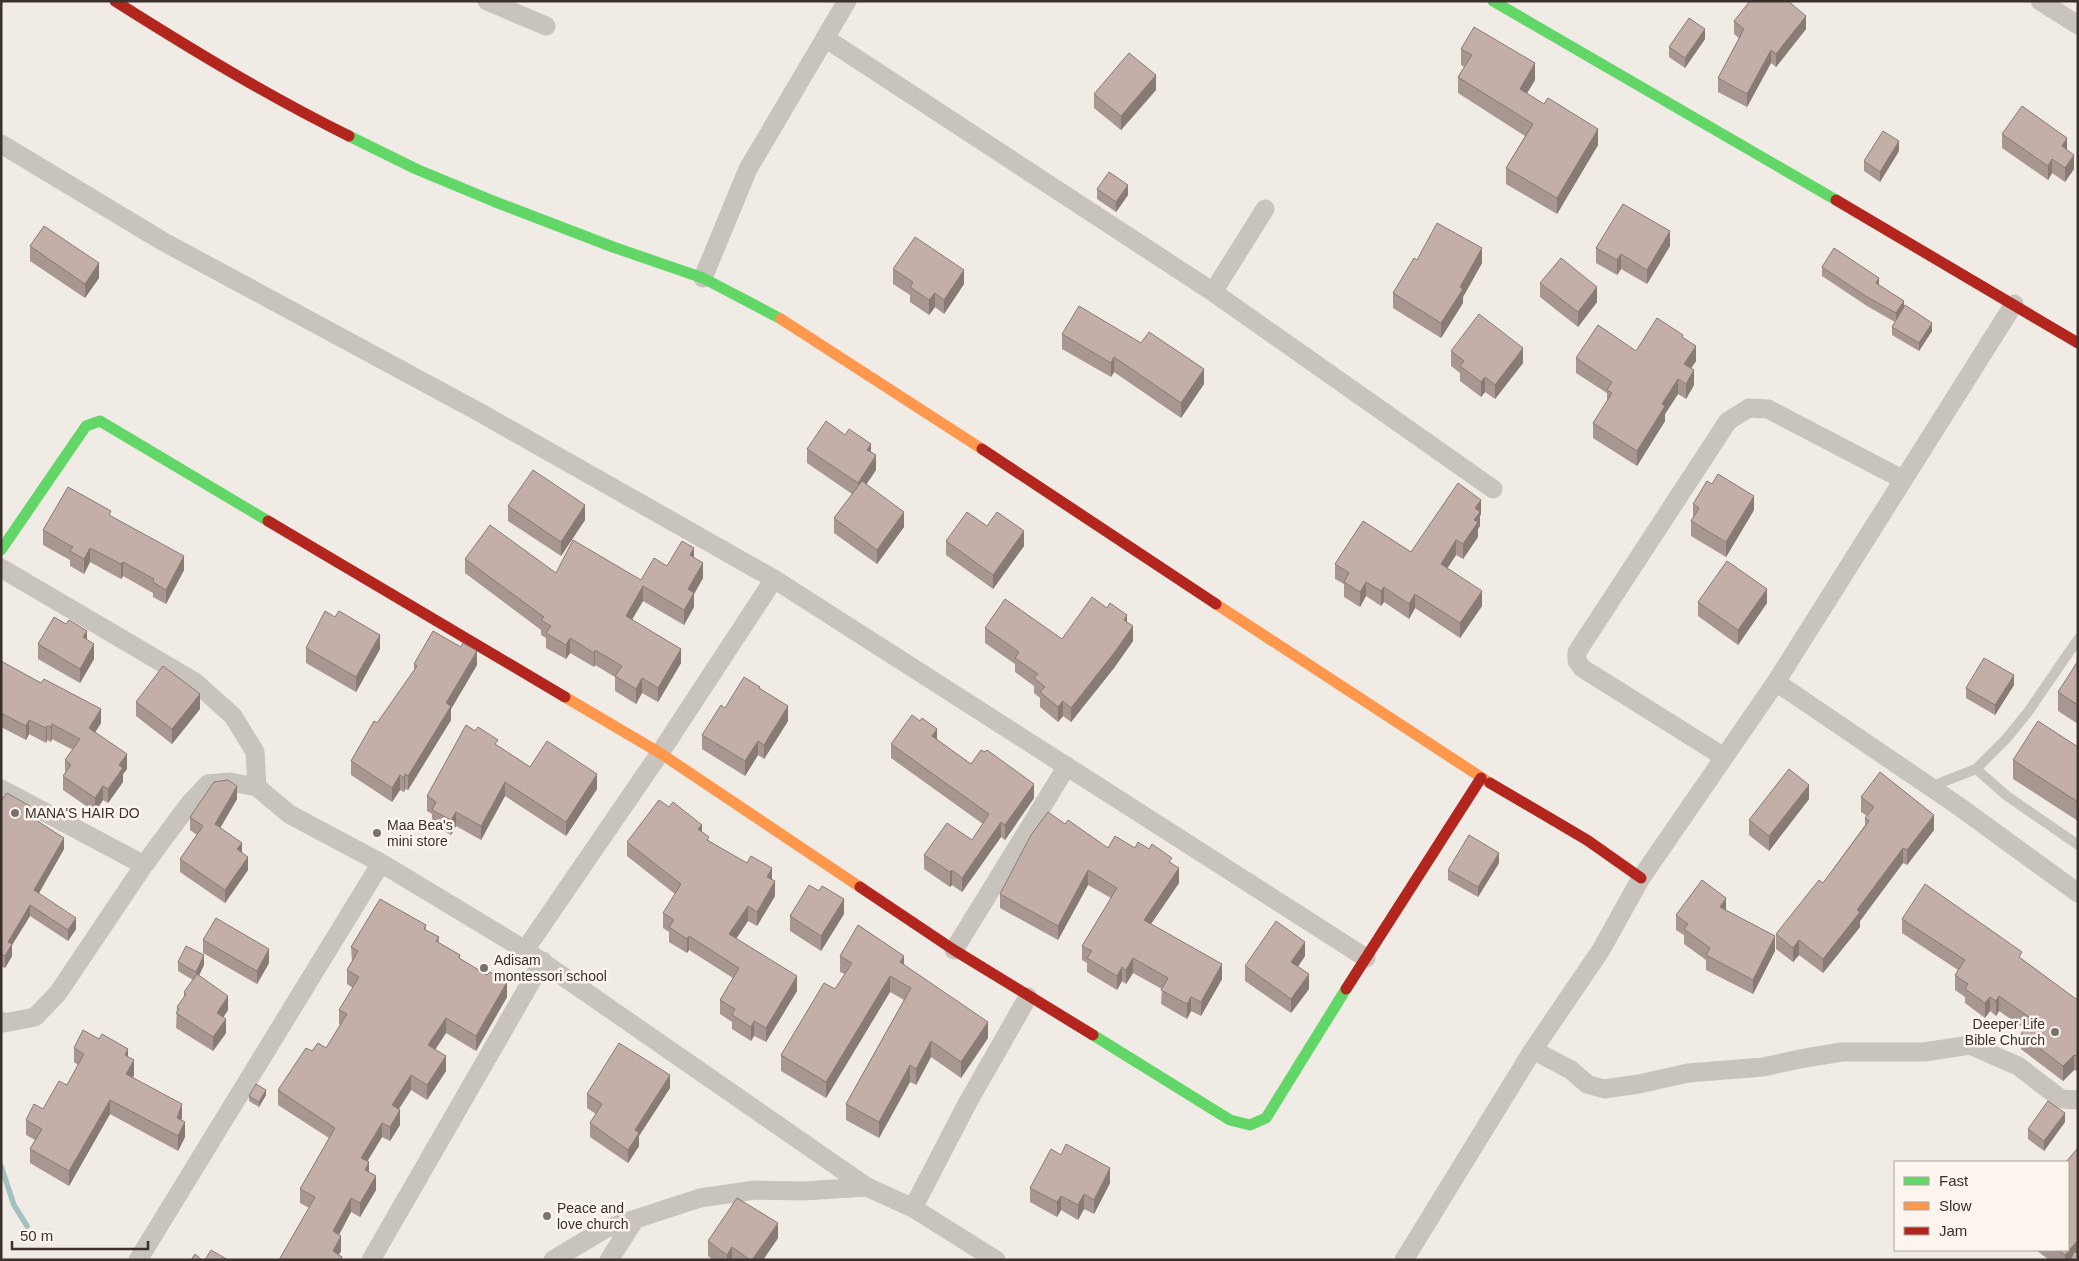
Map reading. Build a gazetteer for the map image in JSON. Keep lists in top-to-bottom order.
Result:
{
  "places": [
    "MANA'S HAIR DO",
    "Maa Bea's mini store",
    "Adisam montessori school",
    "Deeper Life Bible Church",
    "Peace and love church"
  ],
  "legend": ["Fast", "Slow", "Jam"],
  "scale_bar": "50 m"
}
